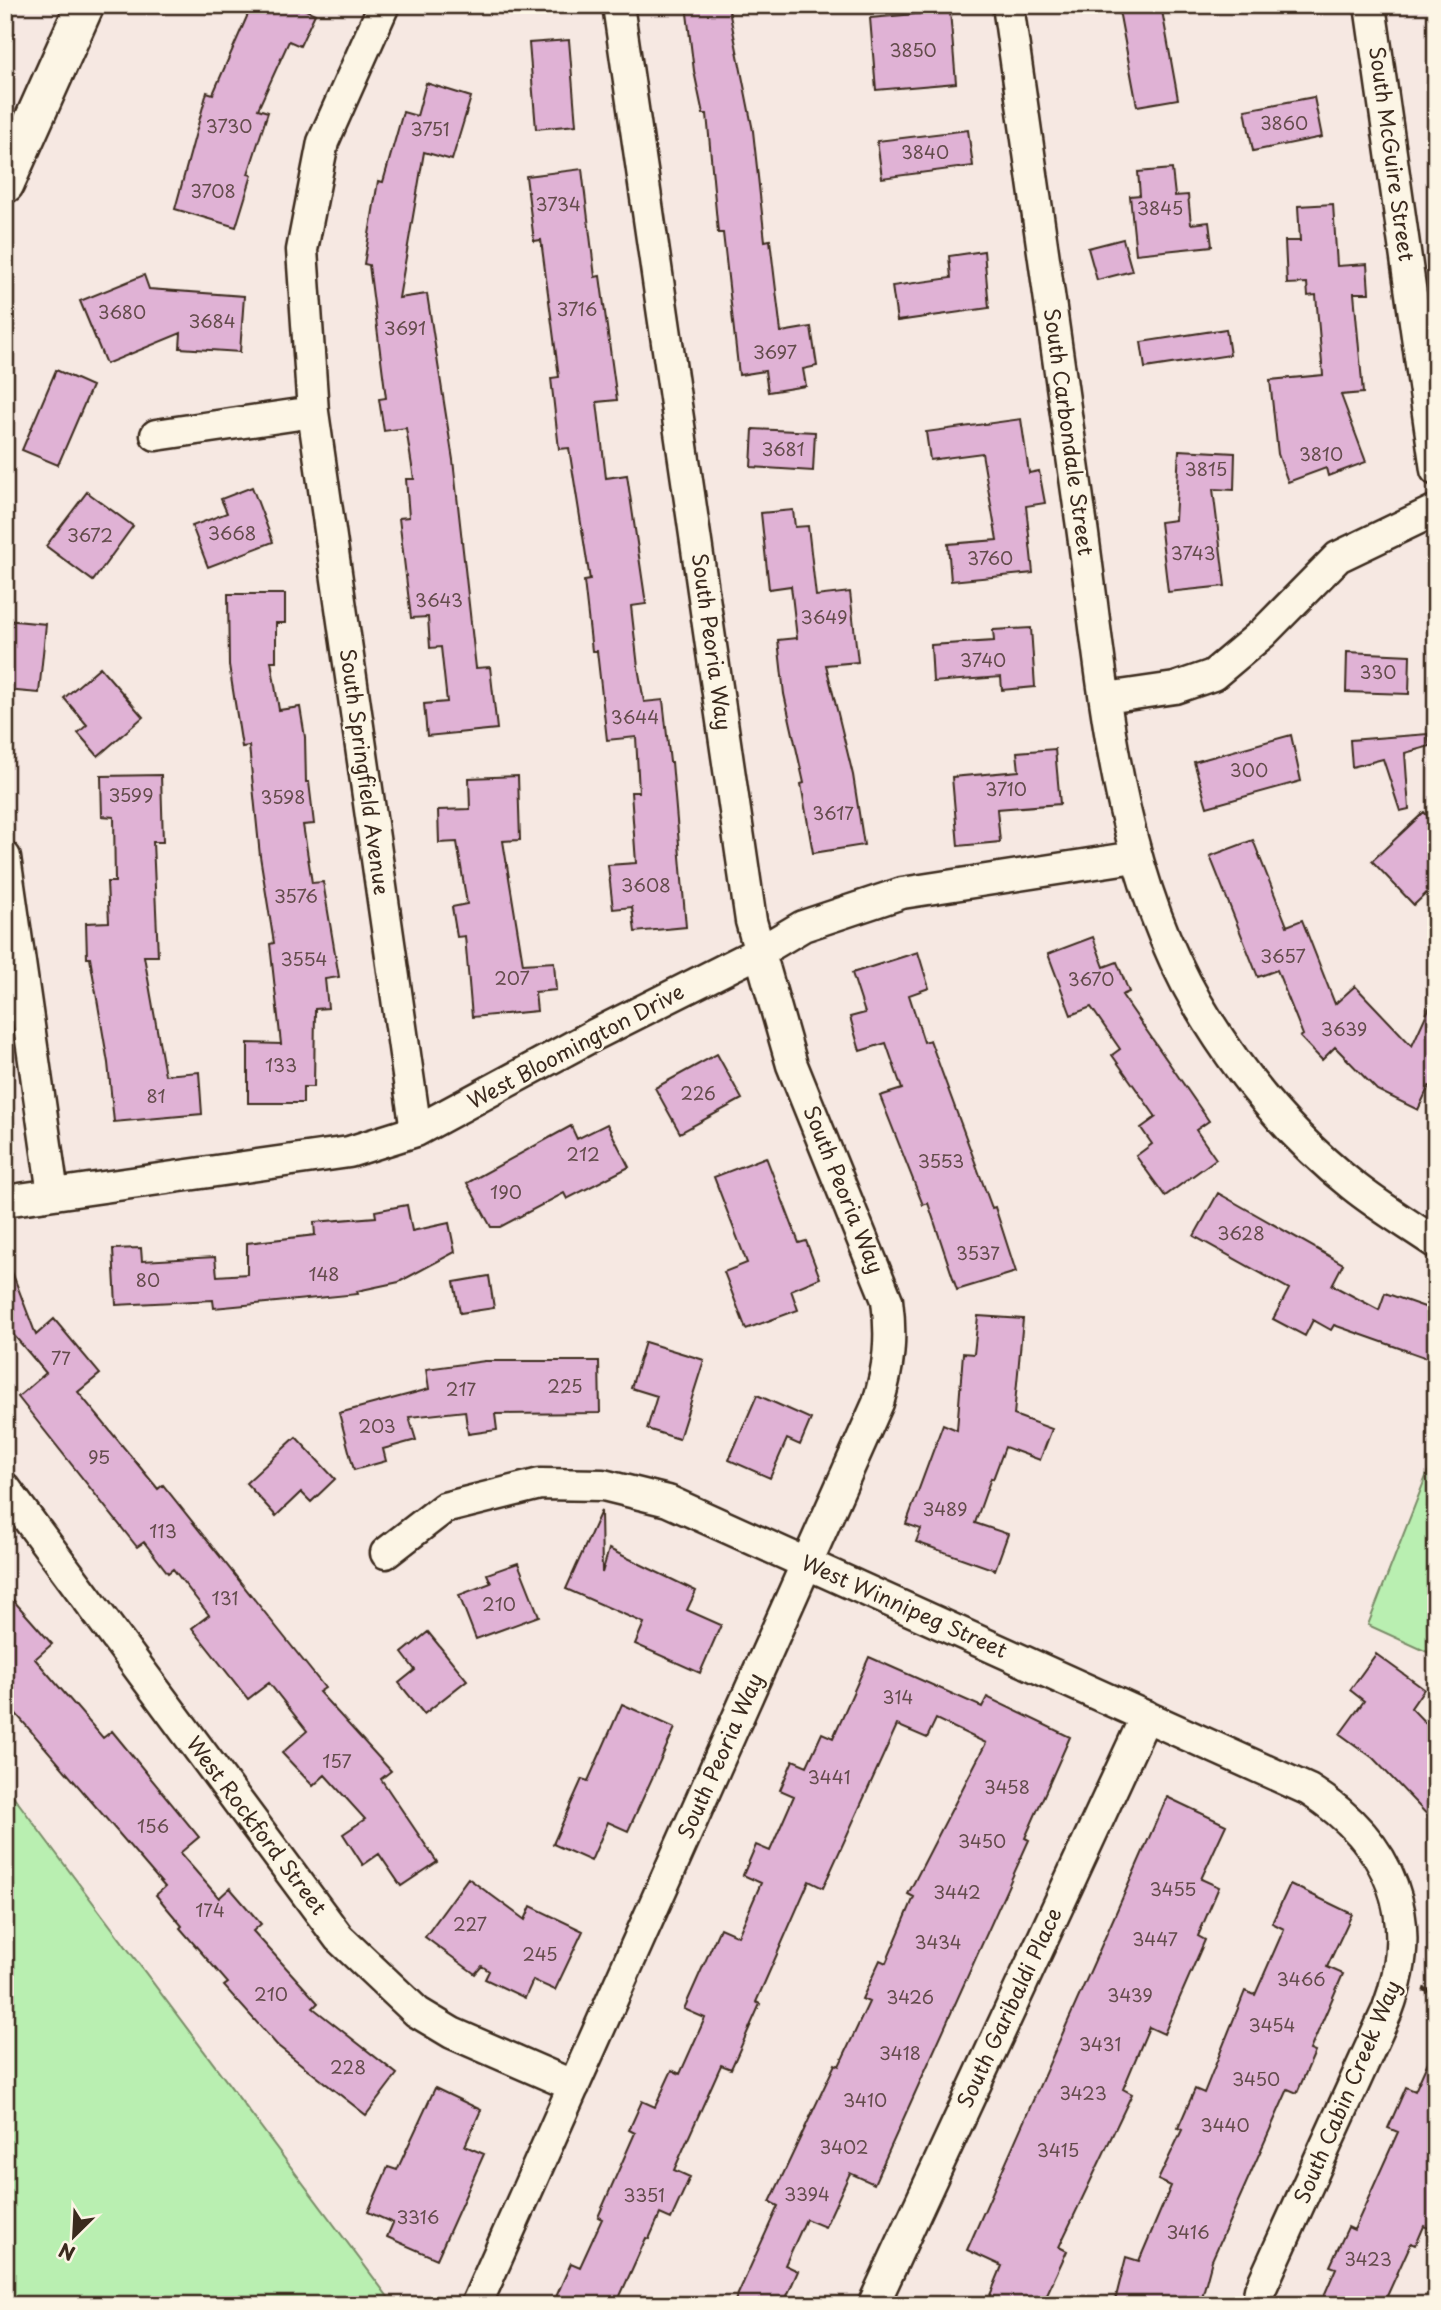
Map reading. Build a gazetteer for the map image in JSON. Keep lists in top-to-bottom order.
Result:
{
  "streets": {
    "street": [
      "South McGuire Street",
      "South Carbondale Street",
      "South Peoria Way",
      "South Springfield Avenue",
      "West Bloomington Drive",
      "West Winnipeg Street",
      "West Rockford Street",
      "South Garibaldi Place",
      "South Cabin Creek Way"
    ]
  },
  "crossings": [
    ["South Carbondale Street", "West Bloomington Drive"],
    ["South Peoria Way", "West Bloomington Drive"],
    ["South Peoria Way", "West Winnipeg Street"],
    ["South Peoria Way", "West Rockford Street"],
    ["South Springfield Avenue", "West Bloomington Drive"],
    ["West Winnipeg Street", "South Garibaldi Place"],
    ["West Winnipeg Street", "South Cabin Creek Way"]
  ],
  "house_numbers": [
    "3850",
    "3860",
    "3730",
    "3751",
    "3840",
    "3708",
    "3734",
    "3845",
    "3716",
    "3680",
    "3684",
    "3691",
    "3697",
    "3681",
    "3810",
    "3815",
    "3668",
    "3672",
    "3743",
    "3760",
    "3643",
    "3649",
    "3740",
    "330",
    "3644",
    "300",
    "3710",
    "3599",
    "3598",
    "3617",
    "3608",
    "3576",
    "3657",
    "3554",
    "207",
    "3670",
    "3639",
    "133",
    "226",
    "81",
    "212",
    "3553",
    "190",
    "3628",
    "3537",
    "148",
    "80",
    "77",
    "225",
    "217",
    "203",
    "95",
    "3489",
    "113",
    "131",
    "210",
    "314",
    "157",
    "3441",
    "3458",
    "156",
    "3450",
    "3455",
    "3442",
    "174",
    "227",
    "3447",
    "3434",
    "245",
    "3466",
    "210",
    "3439",
    "3426",
    "3454",
    "3431",
    "3418",
    "228",
    "3450",
    "3423",
    "3410",
    "3440",
    "3402",
    "3415",
    "3394",
    "3351",
    "3316",
    "3416",
    "3423"
  ],
  "north": "bottom left"
}
